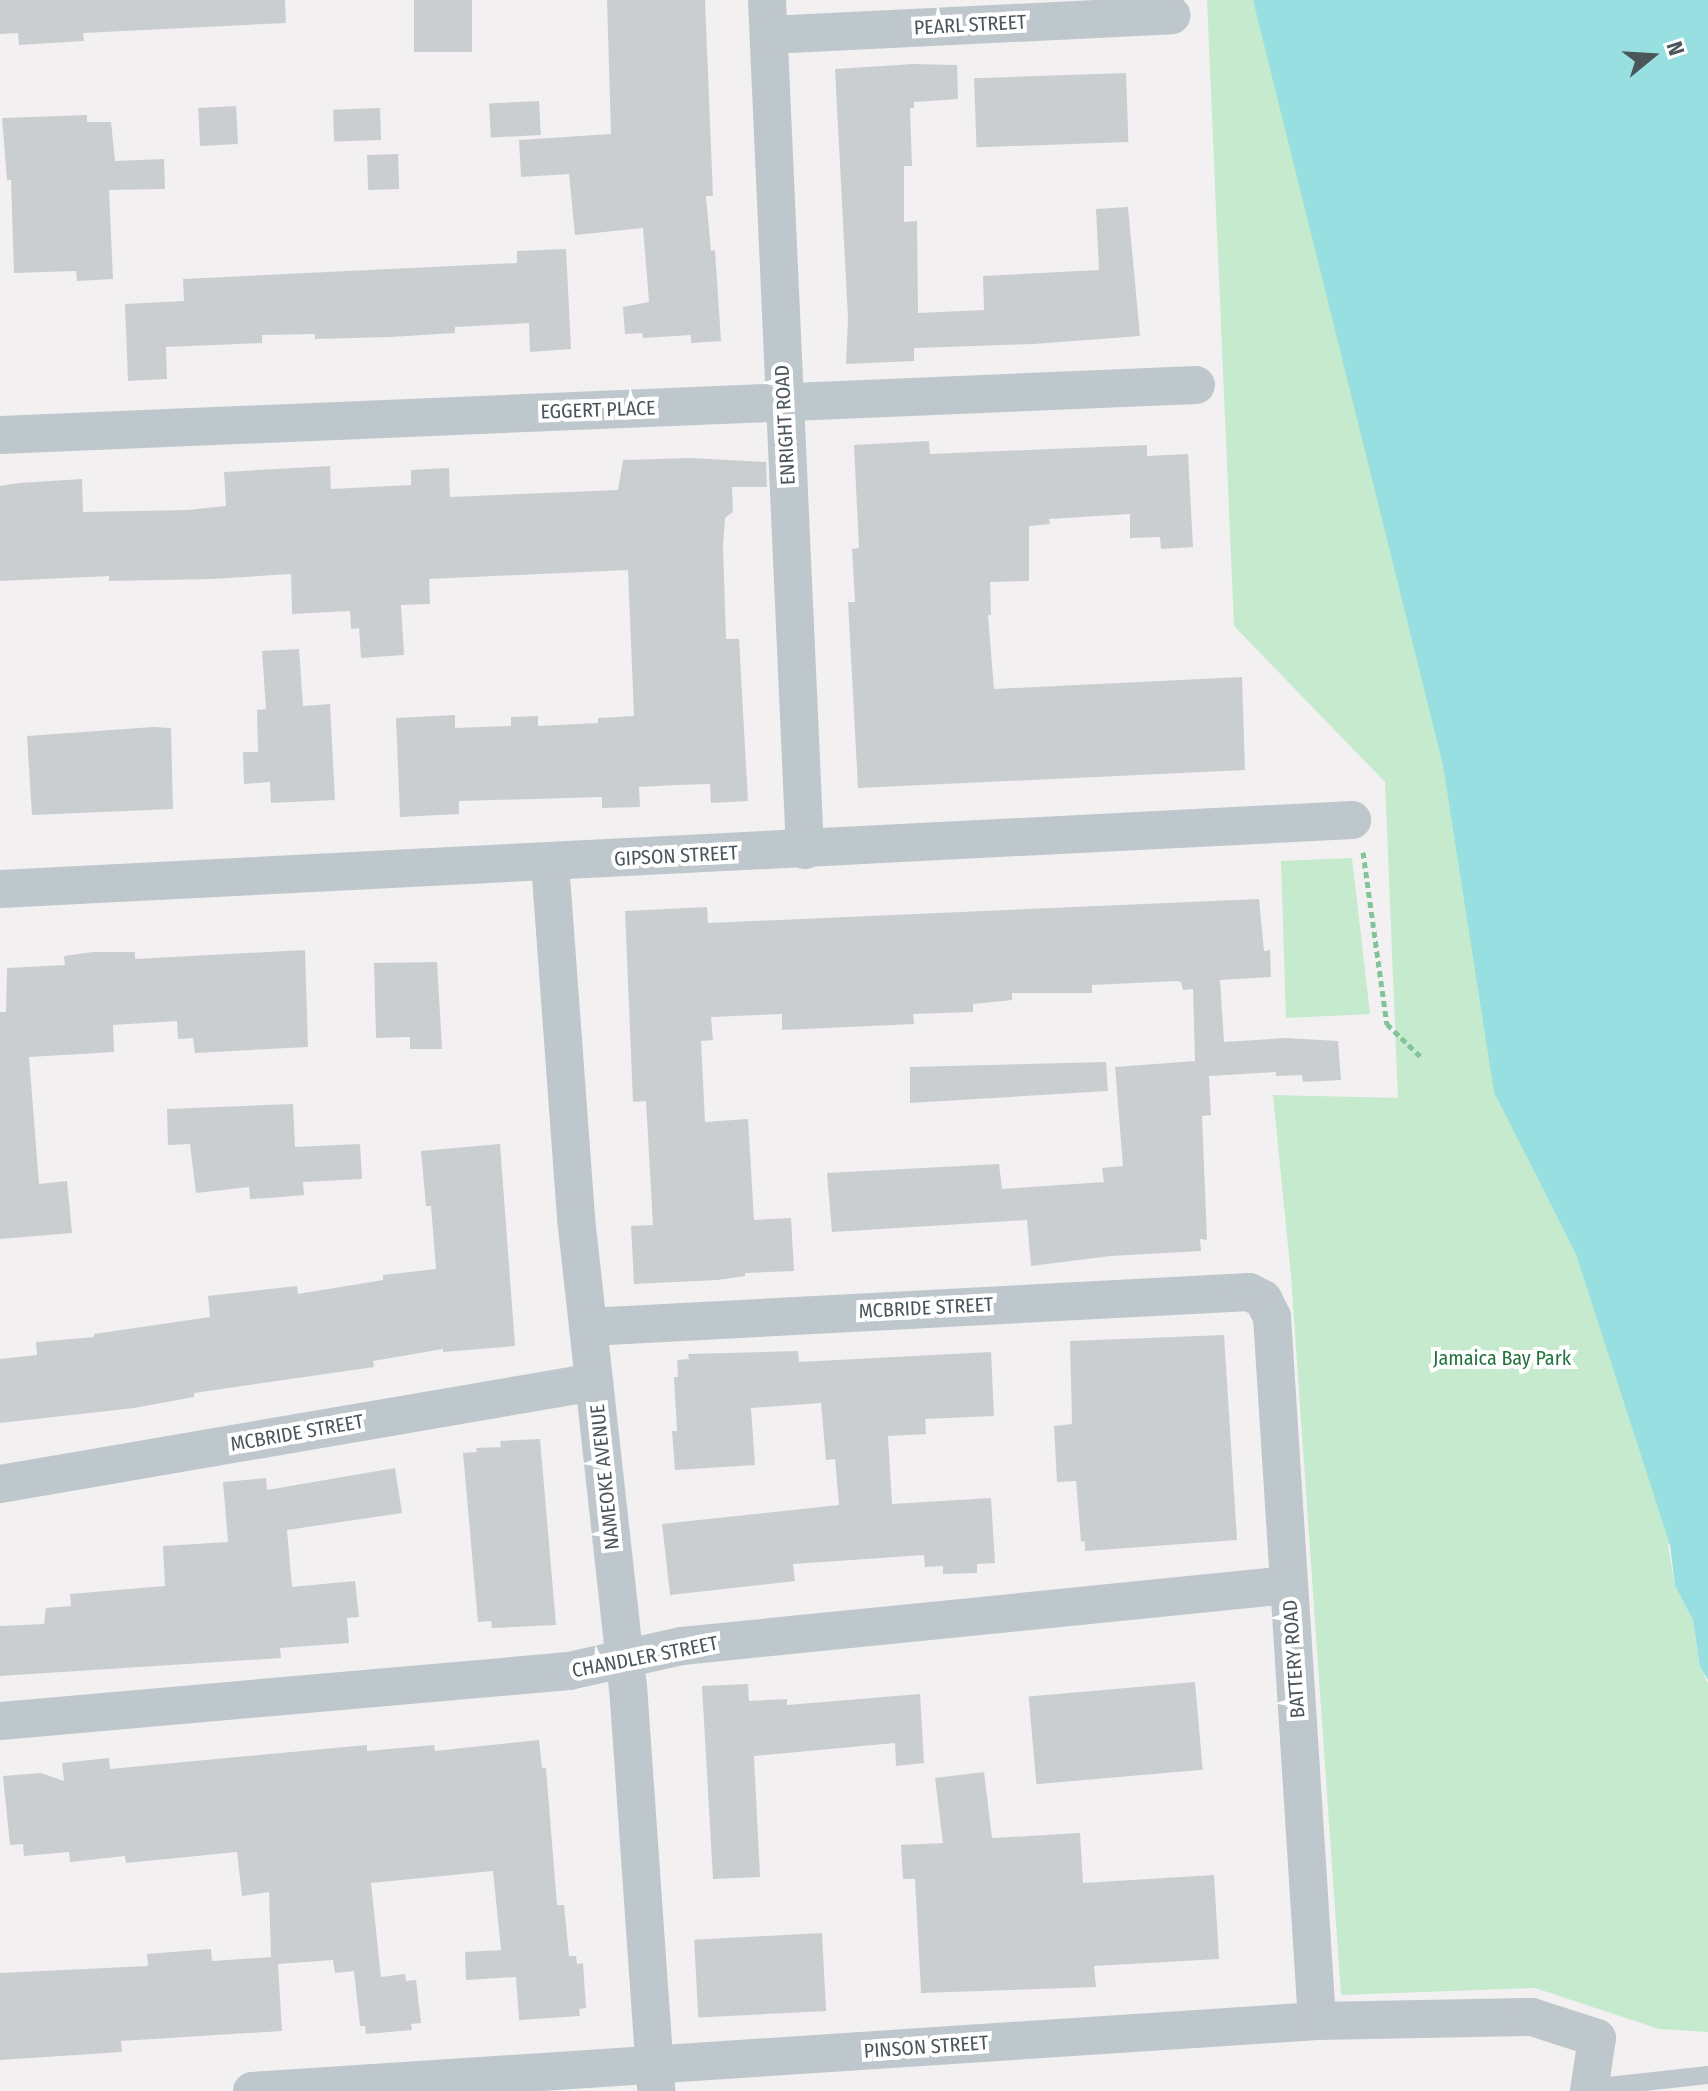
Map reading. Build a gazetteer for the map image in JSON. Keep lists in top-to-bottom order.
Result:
{
  "streets": {
    "street": [
      "PEARL STREET",
      "EGGERT PLACE",
      "ENRIGHT ROAD",
      "GIPSON STREET",
      "MCBRIDE STREET",
      "NAMEOKE AVENUE",
      "CHANDLER STREET",
      "BATTERY ROAD",
      "PINSON STREET"
    ]
  },
  "crossings": [
    ["PEARL STREET", "ENRIGHT ROAD"],
    ["EGGERT PLACE", "ENRIGHT ROAD"],
    ["ENRIGHT ROAD", "GIPSON STREET"],
    ["GIPSON STREET", "NAMEOKE AVENUE"],
    ["MCBRIDE STREET", "NAMEOKE AVENUE"],
    ["MCBRIDE STREET", "BATTERY ROAD"],
    ["NAMEOKE AVENUE", "CHANDLER STREET"],
    ["NAMEOKE AVENUE", "PINSON STREET"],
    ["CHANDLER STREET", "BATTERY ROAD"],
    ["BATTERY ROAD", "PINSON STREET"]
  ],
  "parks": ["Jamaica Bay Park"],
  "north": "right"
}
